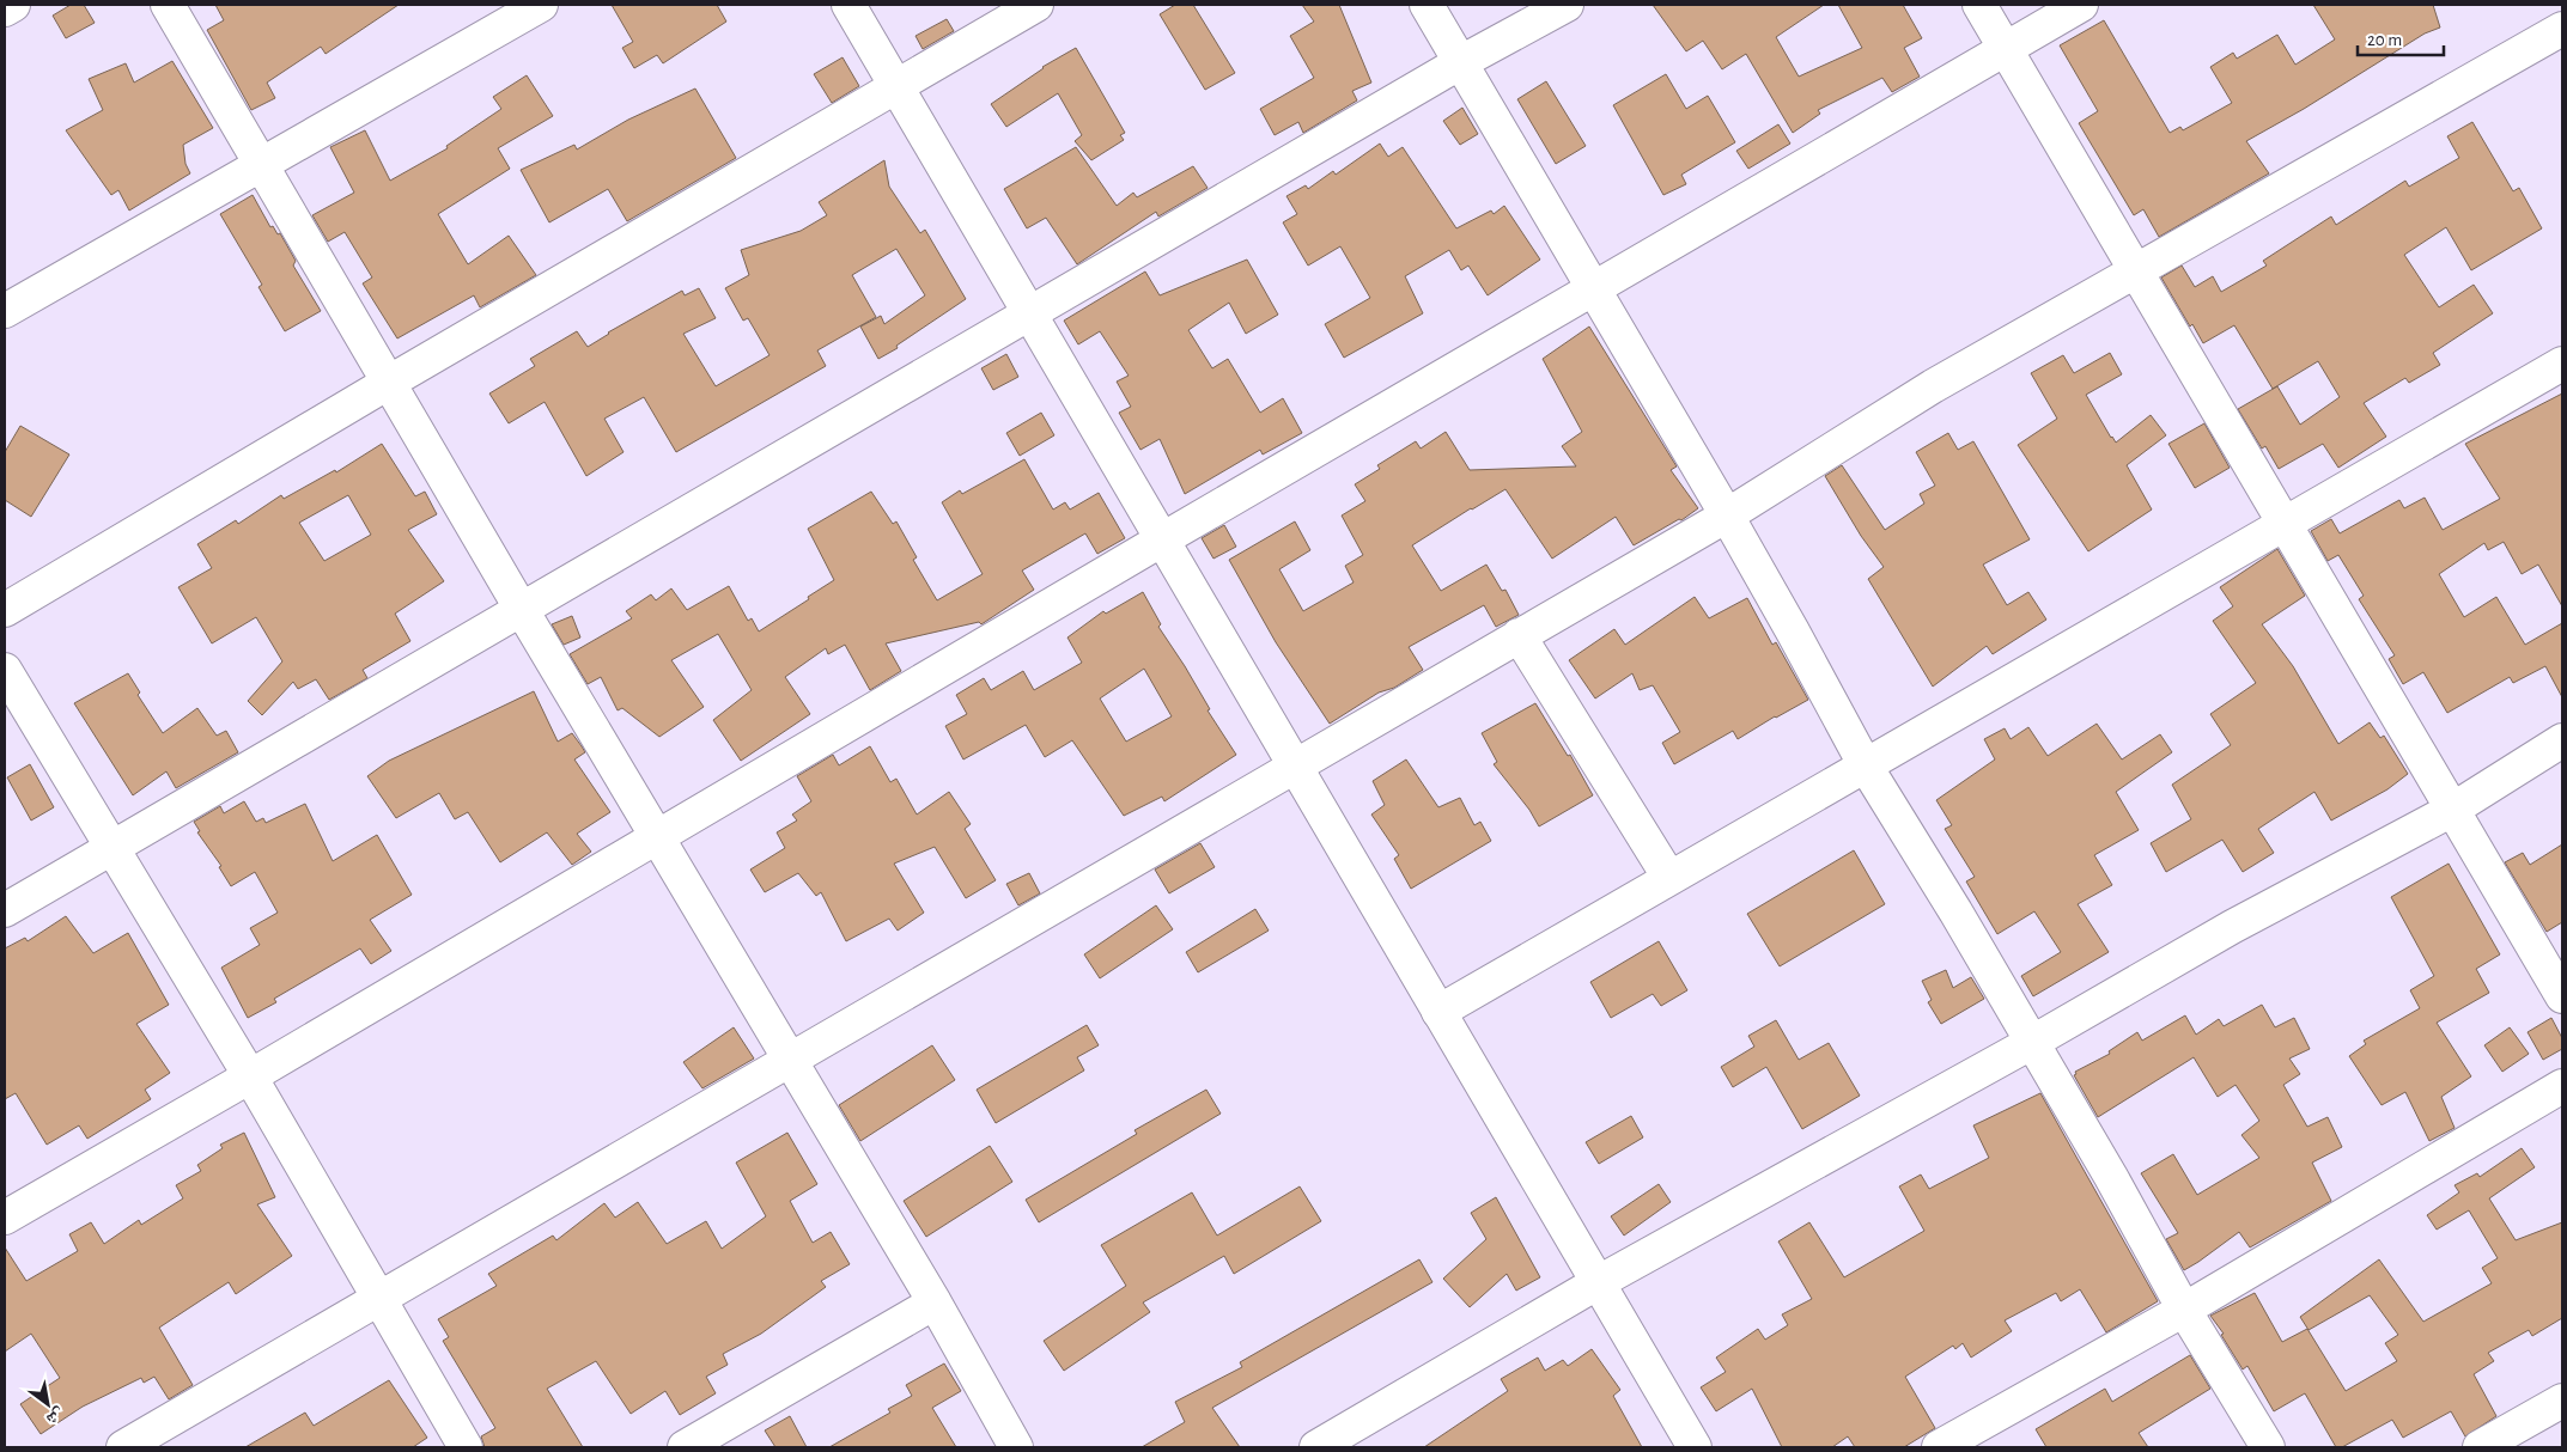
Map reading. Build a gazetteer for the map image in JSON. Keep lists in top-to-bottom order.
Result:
{
  "scale_bar": "20 m",
  "north": "bottom right"
}
